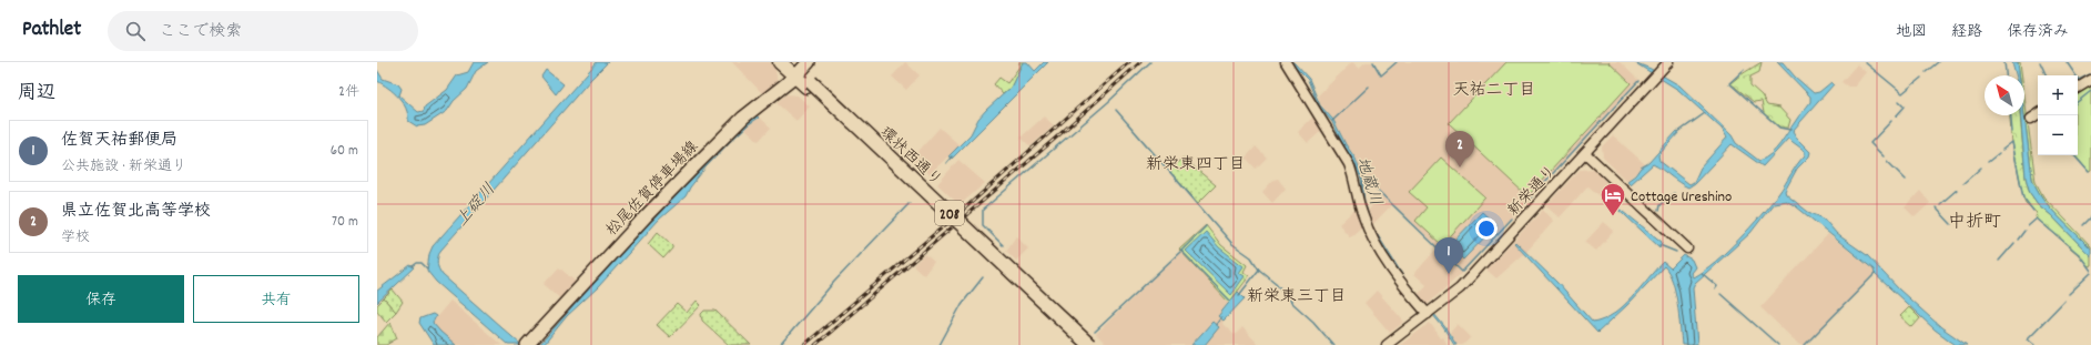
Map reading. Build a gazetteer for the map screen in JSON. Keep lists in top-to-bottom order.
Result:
{
  "streets": {
    "highway": ["環状西通り", "208"],
    "main road": ["松尾佐賀停車場線"],
    "street": ["新栄通り"]
  },
  "crossings": [
    ["環状西通り", "松尾佐賀停車場線"]
  ],
  "districts": [
    "天祐二丁目",
    "新栄東四丁目",
    "中折町",
    "新栄東三丁目"
  ],
  "water": ["地蔵川", "上碇川"],
  "places": {
    "hotel": ["Cottage Ureshino"]
  },
  "north": "top left",
  "page": {
    "header": "Pathlet",
    "search": "ここで検索",
    "nav": ["地図", "経路", "保存済み"],
    "heading": ["周辺", "2件"],
    "map_buttons": ["+", "−"],
    "list": [
      {
        "mark": "1",
        "name": "佐賀天祐郵便局",
        "note": "公共施設 · 新栄通り",
        "value": "60 m"
      },
      {
        "mark": "2",
        "name": "県立佐賀北高等学校",
        "note": "学校",
        "value": "70 m"
      }
    ],
    "pins": ["2", "1"],
    "buttons": ["保存", "共有"]
  }
}
